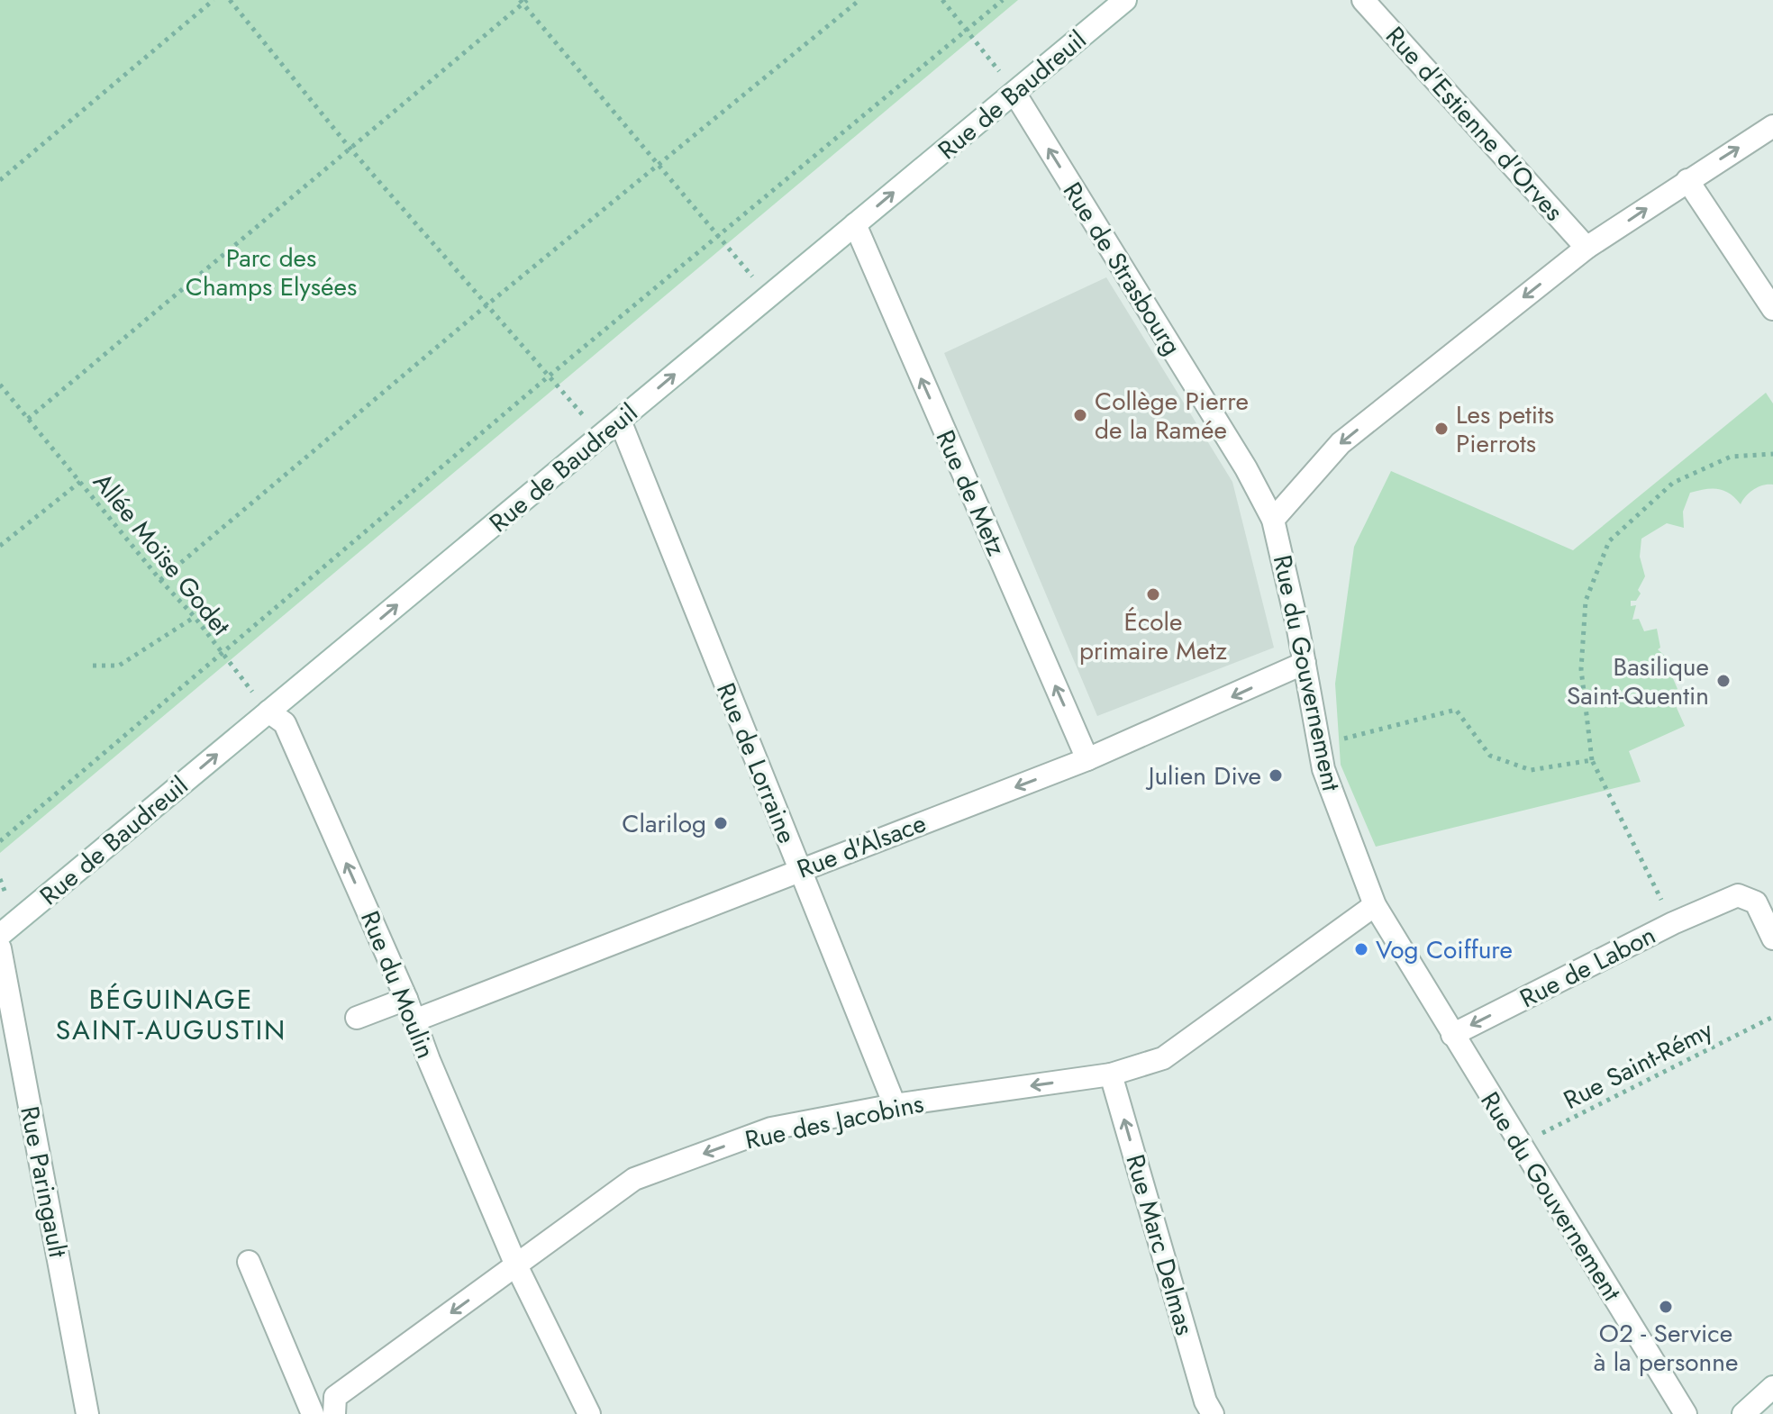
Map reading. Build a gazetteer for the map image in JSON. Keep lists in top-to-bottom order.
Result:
{
  "streets": {
    "street": [
      "Rue de Baudreuil",
      "Rue d'Estienne d'Orves",
      "Rue de Strasbourg",
      "Rue de Metz",
      "Rue du Gouvernement",
      "Rue de Lorraine",
      "Rue d'Alsace",
      "Rue de Labon",
      "Rue du Moulin",
      "Rue des Jacobins",
      "Rue Paringault",
      "Rue Marc Delmas"
    ],
    "path": ["Allée Moïse Godet", "Rue Saint-Rémy"]
  },
  "crossings": [
    ["Rue de Baudreuil", "Rue de Strasbourg"],
    ["Rue de Baudreuil", "Rue de Metz"],
    ["Rue de Baudreuil", "Allée Moïse Godet"],
    ["Rue de Baudreuil", "Rue de Lorraine"],
    ["Rue de Baudreuil", "Rue du Moulin"],
    ["Rue d'Estienne d'Orves", "Rue du Gouvernement"],
    ["Rue de Strasbourg", "Rue du Gouvernement"],
    ["Rue de Metz", "Rue d'Alsace"],
    ["Allée Moïse Godet", "Rue du Moulin"],
    ["Rue du Gouvernement", "Rue d'Alsace"],
    ["Rue du Gouvernement", "Rue de Labon"],
    ["Rue du Gouvernement", "Rue Saint-Rémy"],
    ["Rue du Gouvernement", "Rue des Jacobins"],
    ["Rue de Lorraine", "Rue d'Alsace"],
    ["Rue de Lorraine", "Rue des Jacobins"],
    ["Rue d'Alsace", "Rue du Moulin"],
    ["Rue du Moulin", "Rue des Jacobins"],
    ["Rue des Jacobins", "Rue Marc Delmas"]
  ],
  "one_way": [
    "Rue de Baudreuil",
    "Rue de Strasbourg",
    "Rue de Metz",
    "Rue d'Alsace",
    "Rue de Labon",
    "Rue du Moulin",
    "Rue des Jacobins",
    "Rue Marc Delmas"
  ],
  "districts": ["BÉGUINAGE SAINT-AUGUSTIN"],
  "parks": ["Parc des Champs Elysées"],
  "places": [
    "Collège Pierre de la Ramée",
    "Les petits Pierrots",
    "École primaire Metz",
    "Basilique Saint-Quentin",
    "Julien Dive",
    "Clarilog",
    "Vog Coiffure",
    "O2 - Service à la personne"
  ]
}
